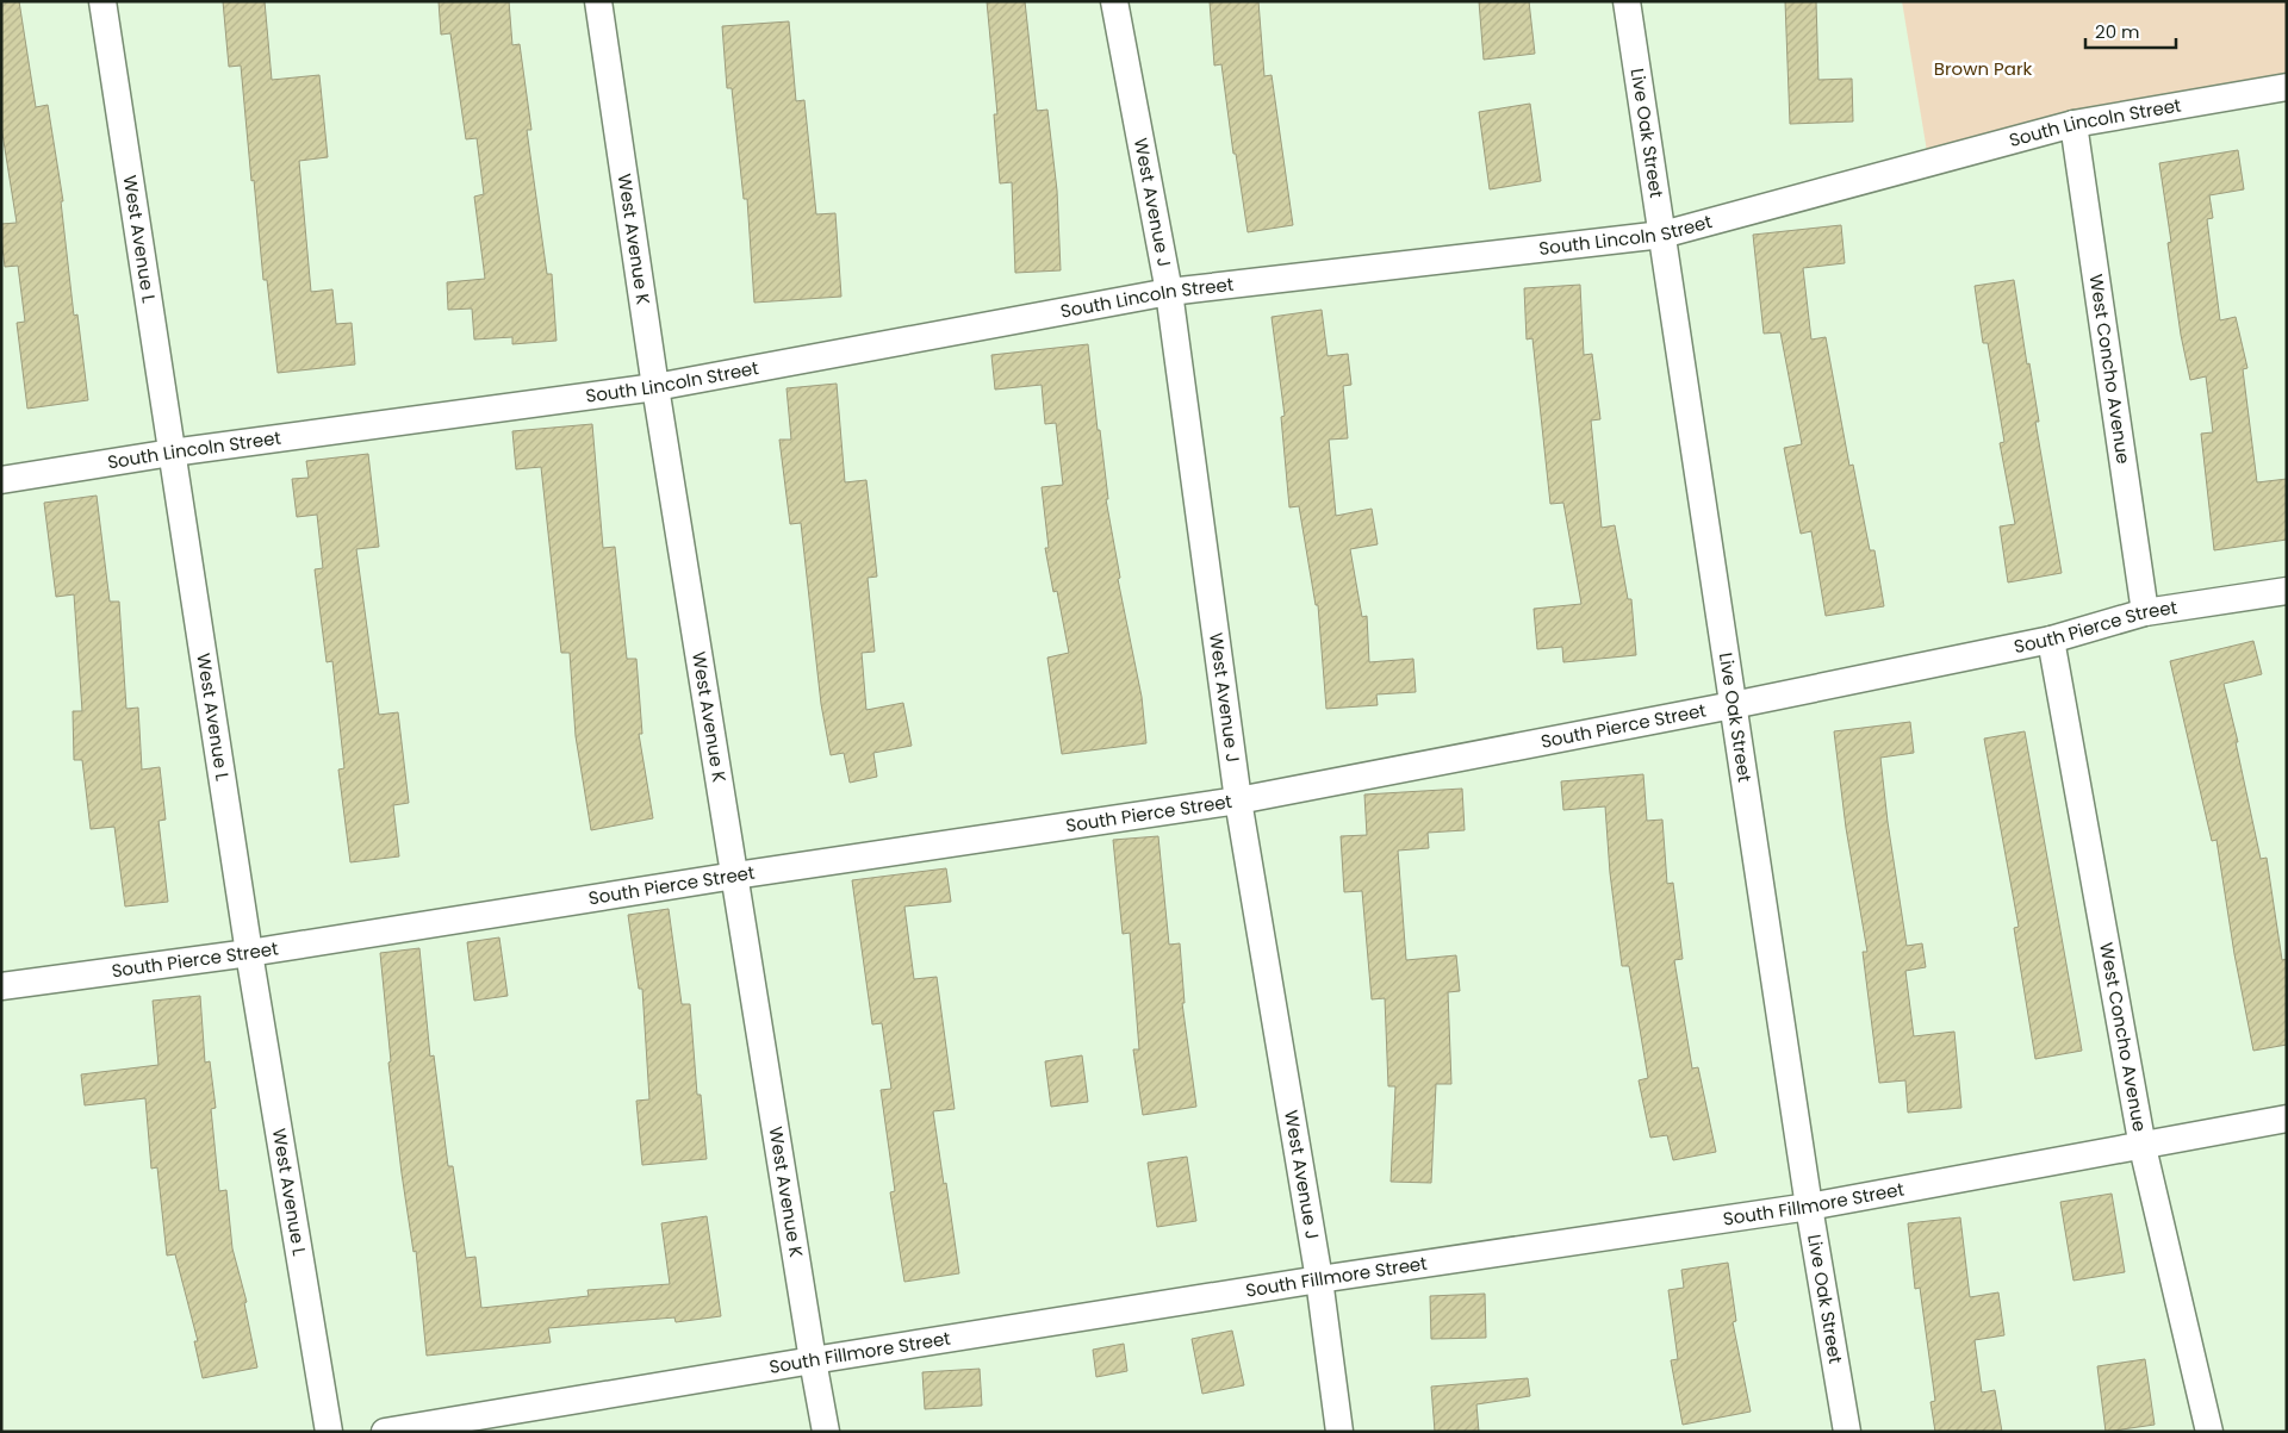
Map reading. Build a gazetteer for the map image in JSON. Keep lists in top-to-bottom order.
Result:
{
  "streets": {
    "street": [
      "South Lincoln Street",
      "Live Oak Street",
      "West Avenue J",
      "West Avenue L",
      "West Avenue K",
      "West Concho Avenue",
      "South Pierce Street",
      "South Fillmore Street"
    ]
  },
  "crossings": [
    ["South Lincoln Street", "Live Oak Street"],
    ["South Lincoln Street", "West Avenue J"],
    ["South Lincoln Street", "West Avenue L"],
    ["South Lincoln Street", "West Avenue K"],
    ["South Lincoln Street", "West Concho Avenue"],
    ["Live Oak Street", "South Pierce Street"],
    ["Live Oak Street", "South Fillmore Street"],
    ["West Avenue J", "South Pierce Street"],
    ["West Avenue J", "South Fillmore Street"],
    ["West Avenue L", "South Pierce Street"],
    ["West Avenue K", "South Pierce Street"],
    ["West Avenue K", "South Fillmore Street"],
    ["West Concho Avenue", "South Pierce Street"],
    ["West Concho Avenue", "South Fillmore Street"]
  ],
  "parks": ["Brown Park"],
  "scale_bar": "20 m"
}
